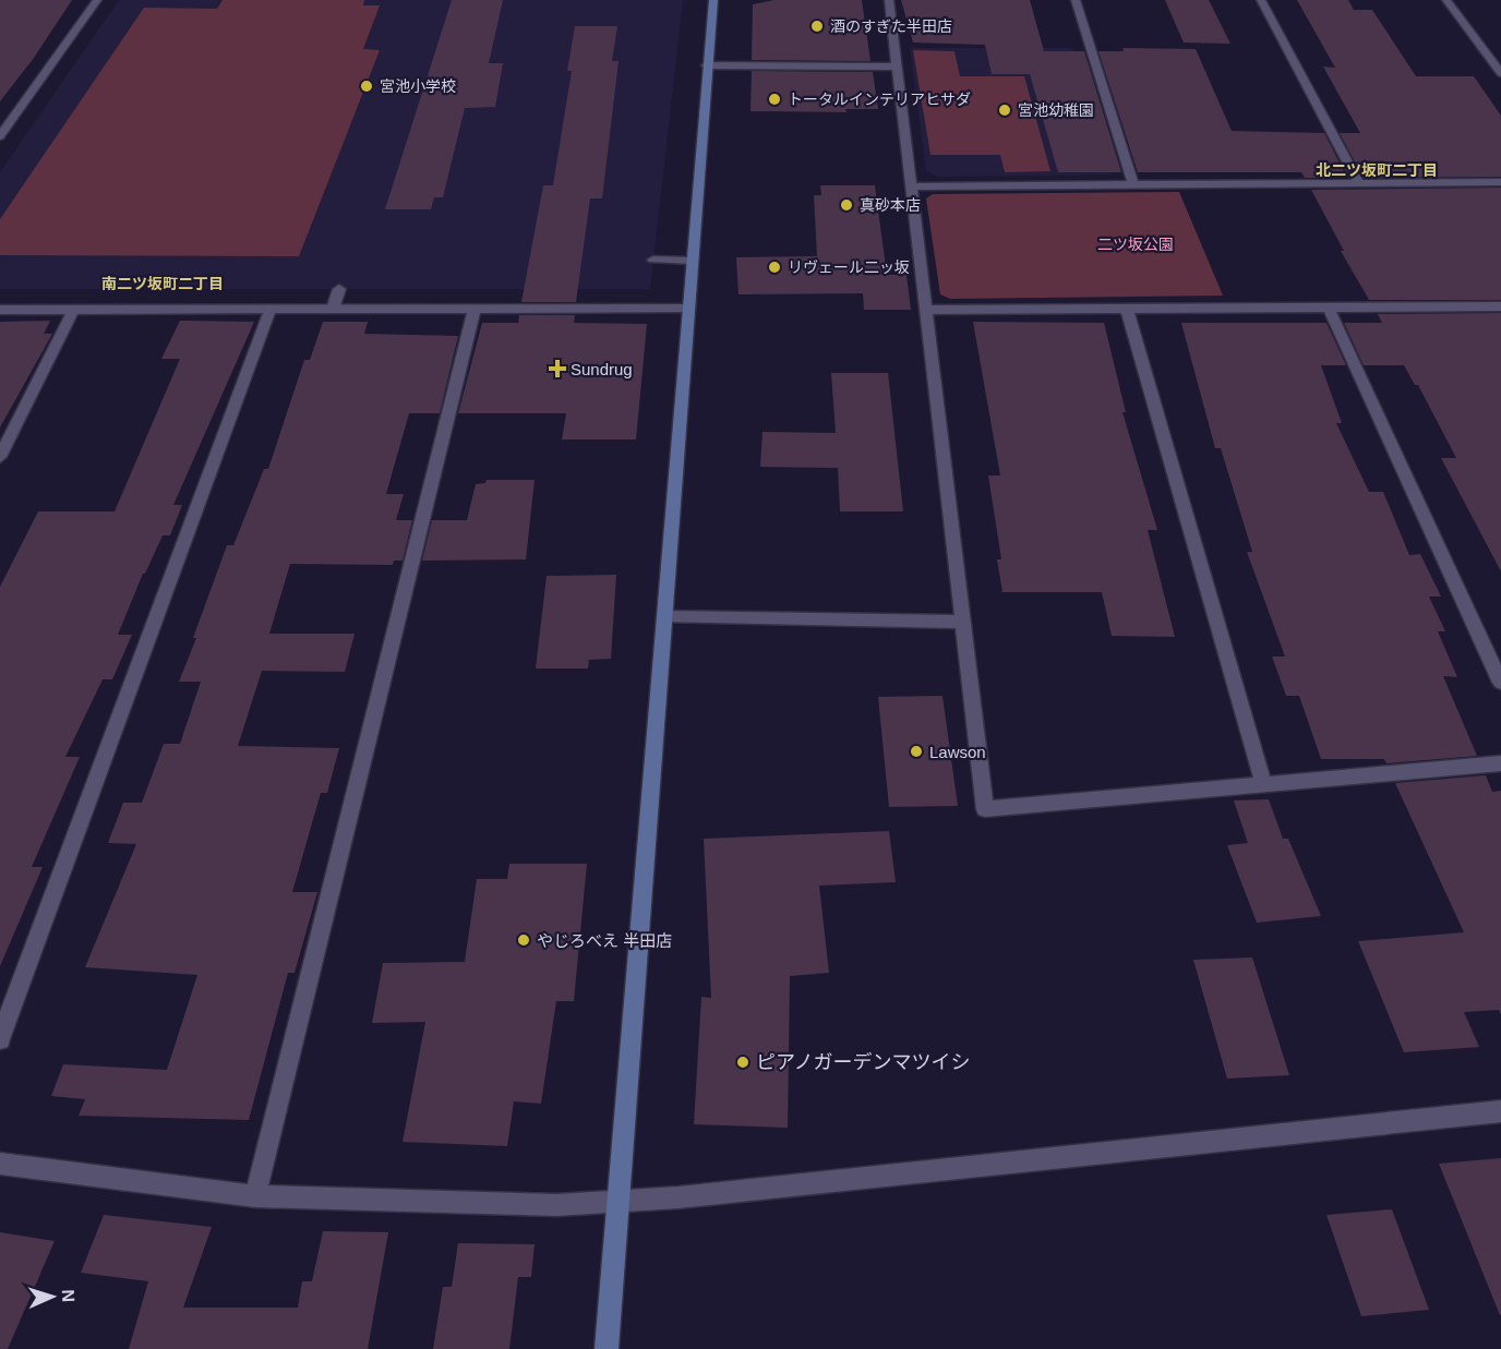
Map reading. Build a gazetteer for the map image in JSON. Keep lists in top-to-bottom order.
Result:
{
  "districts": ["北二ツ坂町二丁目", "南二ツ坂町二丁目"],
  "parks": ["二ツ坂公園"],
  "places": {
    "other": [
      "酒のすぎた半田店",
      "宮池小学校",
      "トータルインテリアヒサダ",
      "宮池幼稚園",
      "真砂本店",
      "リヴェール二ッ坂",
      "Lawson",
      "やじろべえ 半田店",
      "ピアノガーデンマツイシ"
    ],
    "health": ["Sundrug"]
  },
  "north": "right"
}
